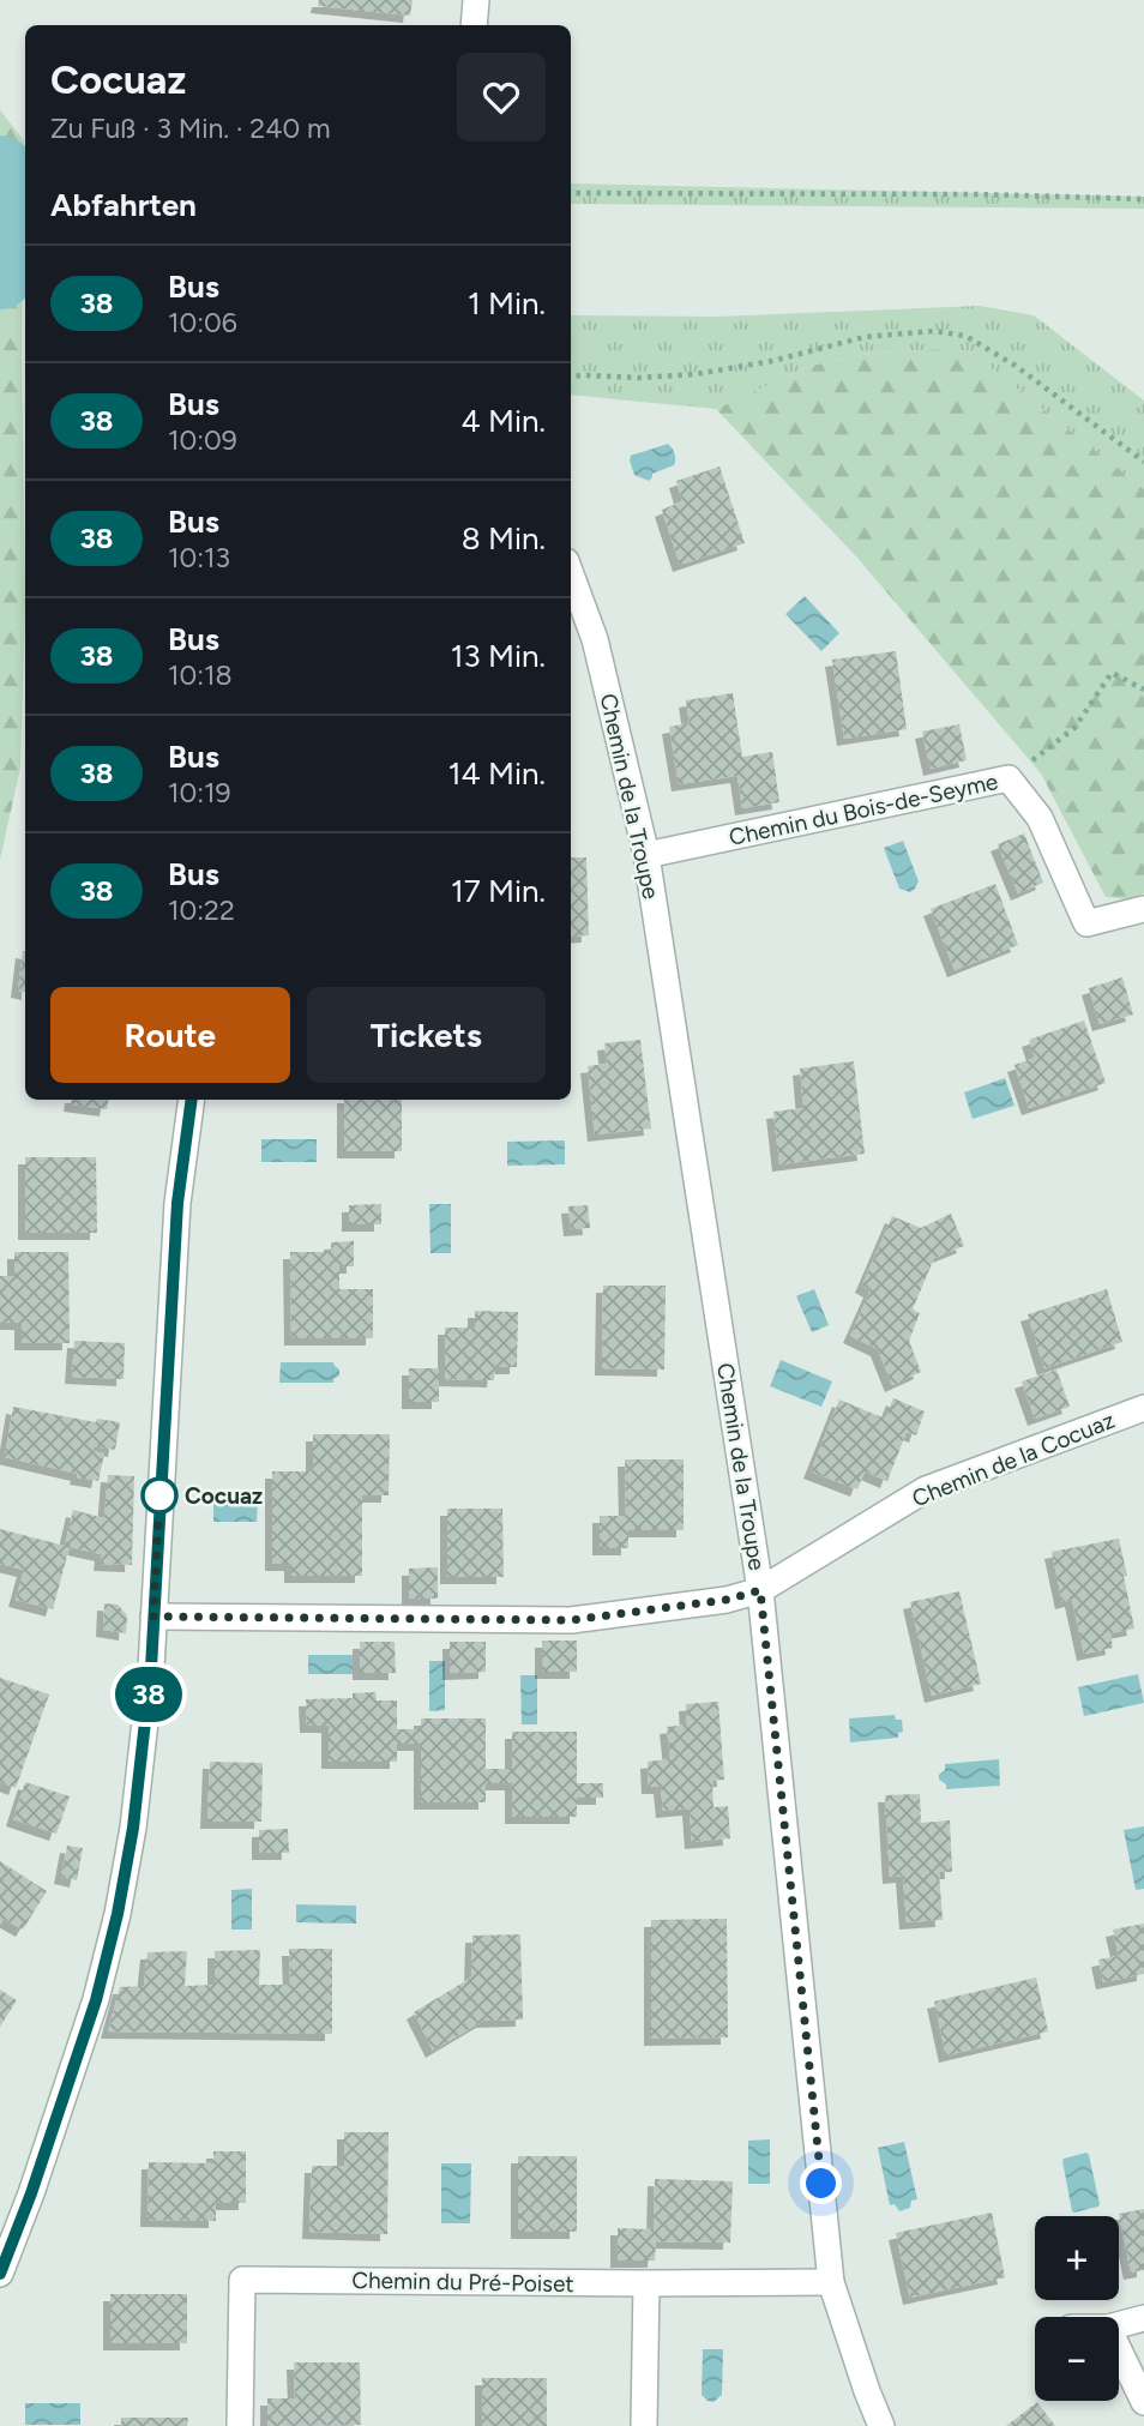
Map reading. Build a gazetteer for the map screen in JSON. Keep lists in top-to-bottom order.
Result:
{
  "streets": {
    "street": [
      "Chemin de la Troupe",
      "Chemin du Bois-de-Seyme",
      "Chemin de la Cocuaz",
      "Chemin du Pré-Poiset"
    ]
  },
  "crossings": [
    ["Chemin de la Troupe", "Chemin du Bois-de-Seyme"],
    ["Chemin de la Troupe", "Chemin de la Cocuaz"],
    ["Chemin de la Troupe", "Chemin du Pré-Poiset"]
  ],
  "places": ["Cocuaz"],
  "lines": ["bus line 38"],
  "page": {
    "on_map": "38",
    "heading": [
      ["Cocuaz", "Zu Fuß · 3 Min. · 240 m"],
      "Abfahrten"
    ],
    "list": [
      {
        "mark": "38",
        "name": "Bus",
        "note": "10:06",
        "value": "1 Min."
      },
      {
        "mark": "38",
        "name": "Bus",
        "note": "10:09",
        "value": "4 Min."
      },
      {
        "mark": "38",
        "name": "Bus",
        "note": "10:13",
        "value": "8 Min."
      },
      {
        "mark": "38",
        "name": "Bus",
        "note": "10:18",
        "value": "13 Min."
      },
      {
        "mark": "38",
        "name": "Bus",
        "note": "10:19",
        "value": "14 Min."
      },
      {
        "mark": "38",
        "name": "Bus",
        "note": "10:22",
        "value": "17 Min."
      }
    ],
    "buttons": ["Route", "Tickets"],
    "map_buttons": ["+", "−"]
  }
}
